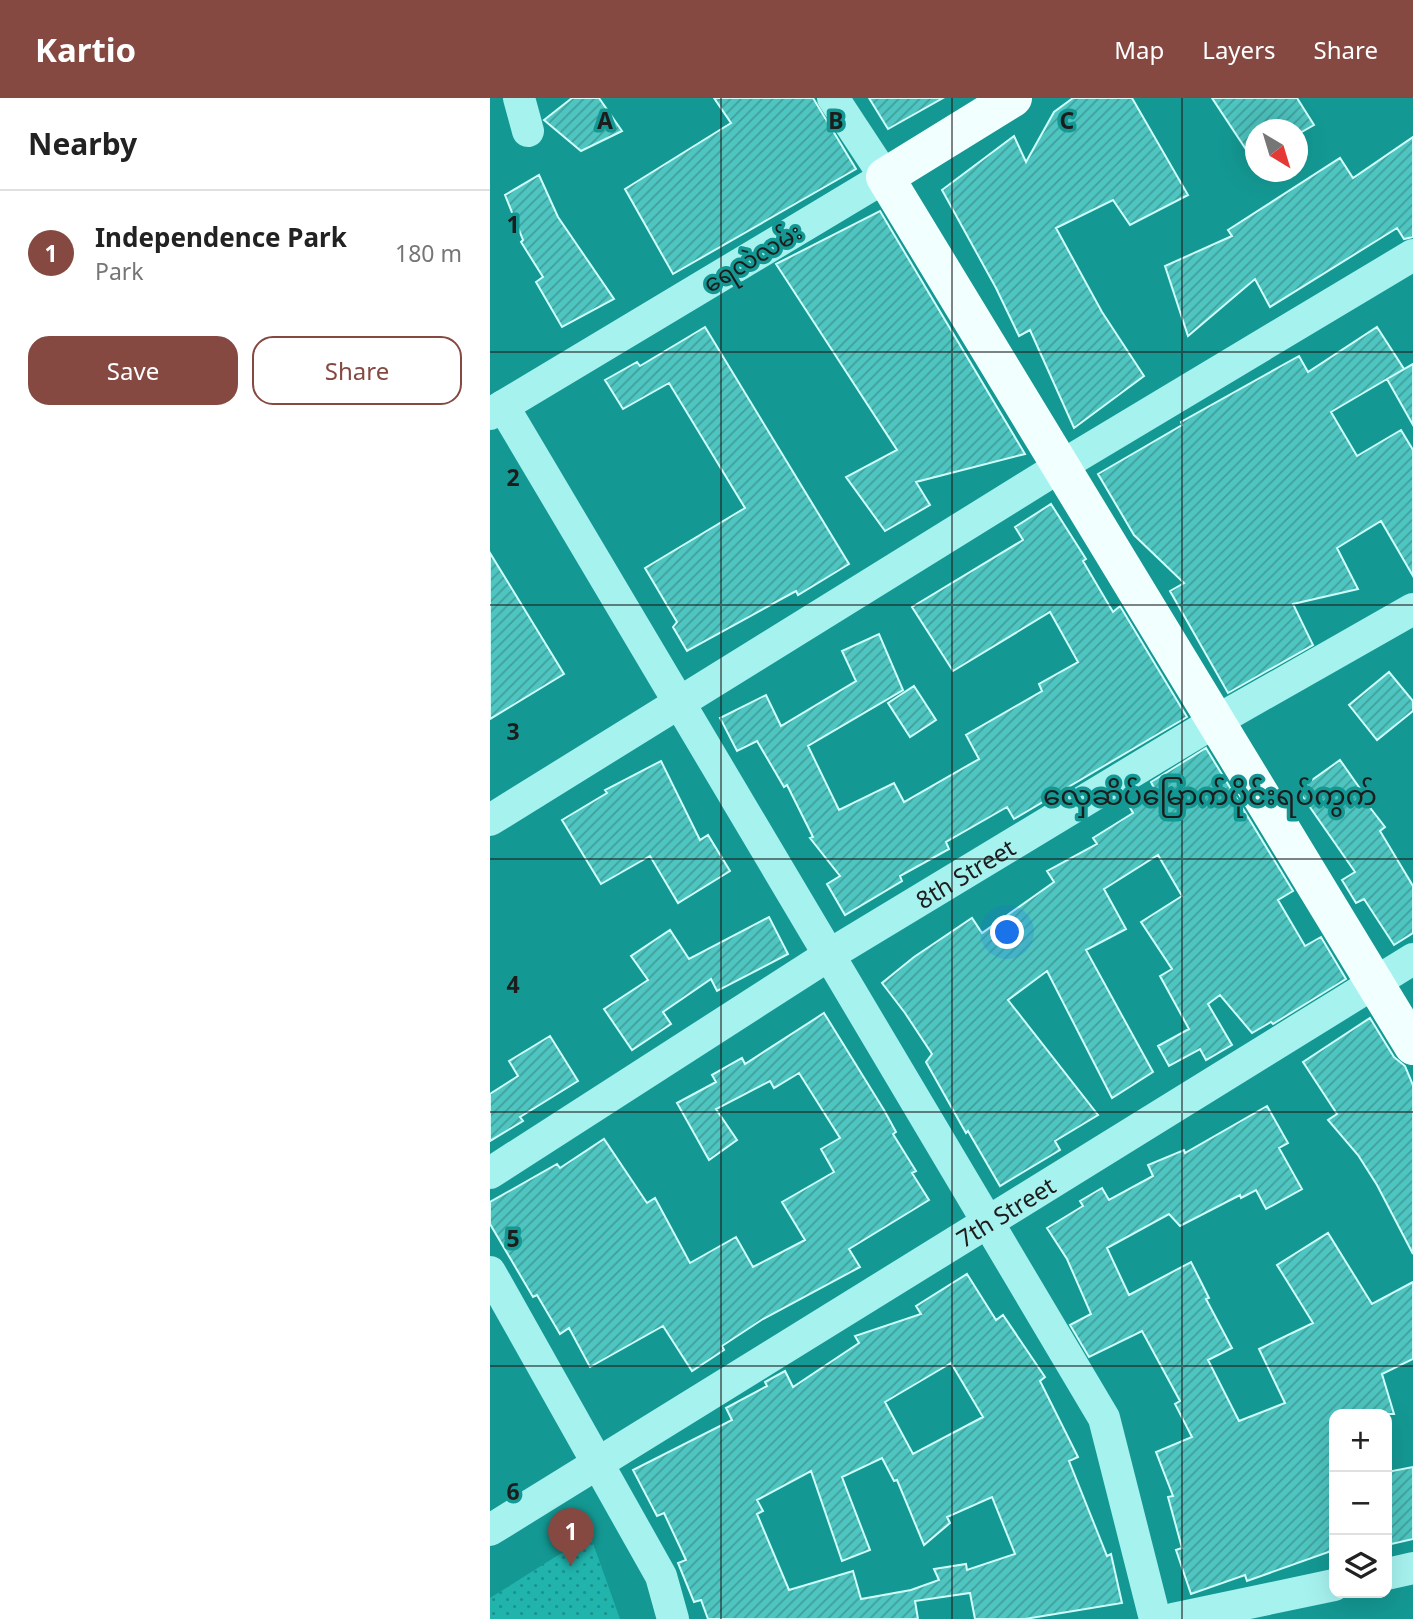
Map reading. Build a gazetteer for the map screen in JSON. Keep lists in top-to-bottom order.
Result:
{
  "streets": {
    "main road": ["ရေလဲလမ်း"],
    "street": ["8th Street", "7th Street"]
  },
  "districts": ["လှေဆိပ်မြောက်ပိုင်းရပ်ကွက်"],
  "north": "bottom right",
  "page": {
    "header": "Kartio",
    "nav": ["Map", "Layers", "Share"],
    "heading": "Nearby",
    "list": [
      {
        "mark": "1",
        "name": "Independence Park",
        "note": "Park",
        "value": "180 m"
      }
    ],
    "buttons": ["Save", "Share"],
    "map_buttons": ["+", "−"],
    "pins": "1"
  },
  "grid": {
    "columns": ["A", "B", "C"],
    "rows": [
      "1",
      "2",
      "3",
      "4",
      "5",
      "6"
    ]
  }
}
